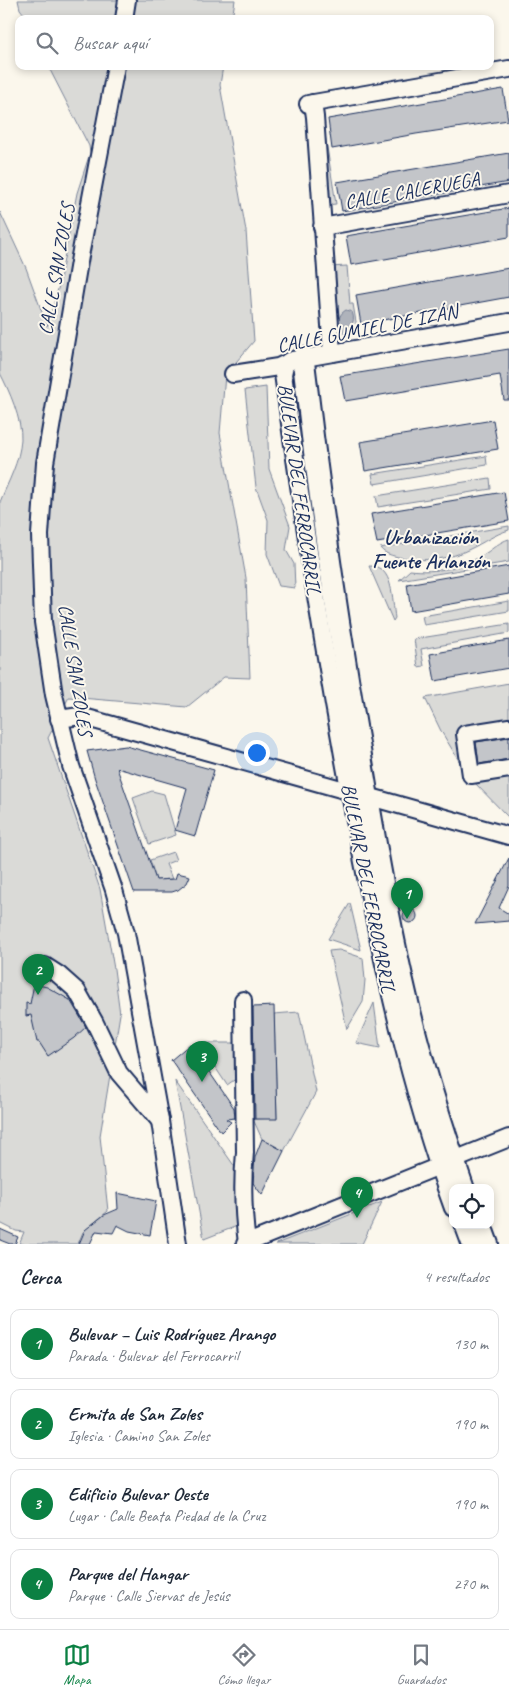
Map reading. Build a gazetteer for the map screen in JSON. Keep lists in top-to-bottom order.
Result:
{
  "streets": {
    "main road": ["BULEVAR DEL FERROCARRIL"],
    "street": ["CALLE CALERUEGA", "CALLE SAN ZOLES", "CALLE GUMIEL DE IZÁN"]
  },
  "crossings": [
    ["CALLE GUMIEL DE IZÁN", "BULEVAR DEL FERROCARRIL"]
  ],
  "districts": ["Urbanización Fuente Arlanzón"],
  "page": {
    "search": "Buscar aquí",
    "pins": [
      "1",
      "2",
      "3",
      "4"
    ],
    "heading": ["Cerca", "4 resultados"],
    "list": [
      {
        "mark": "1",
        "name": "Bulevar – Luis Rodríguez Arango",
        "note": "Parada · Bulevar del Ferrocarril",
        "value": "130 m"
      },
      {
        "mark": "2",
        "name": "Ermita de San Zoles",
        "note": "Iglesia · Camino San Zoles",
        "value": "190 m"
      },
      {
        "mark": "3",
        "name": "Edificio Bulevar Oeste",
        "note": "Lugar · Calle Beata Piedad de la Cruz",
        "value": "190 m"
      },
      {
        "mark": "4",
        "name": "Parque del Hangar",
        "note": "Parque · Calle Siervas de Jesús",
        "value": "270 m"
      }
    ],
    "nav": ["Mapa", "Cómo llegar", "Guardados"]
  }
}
